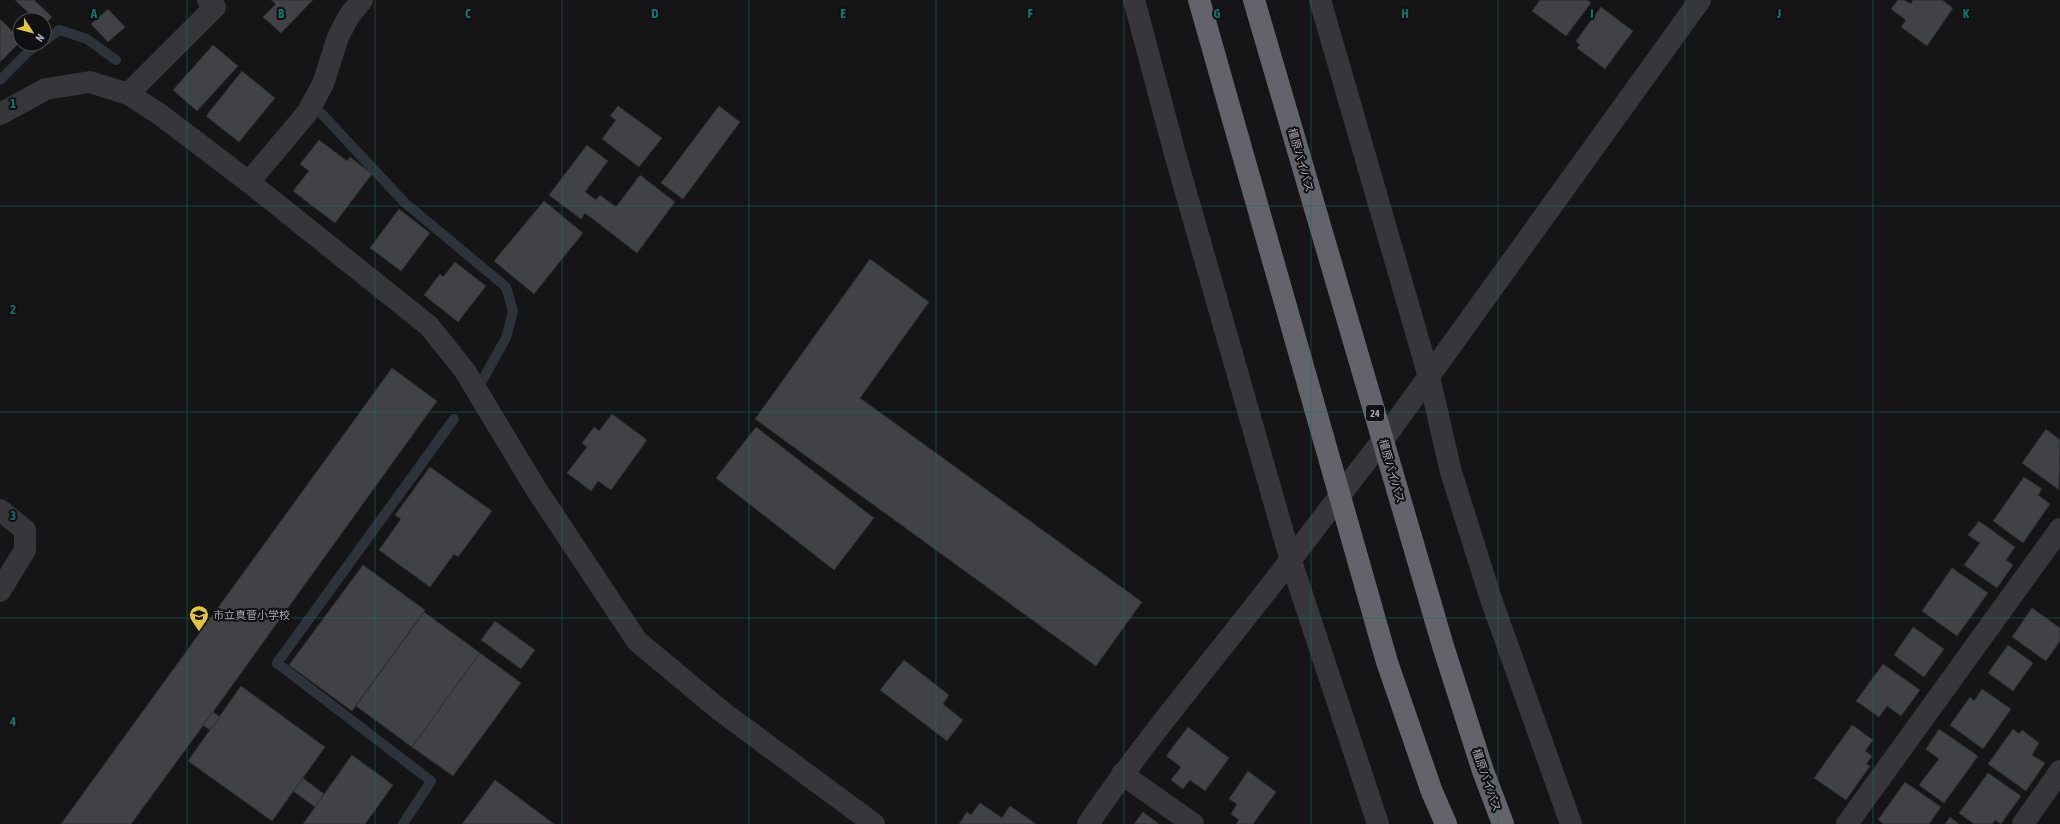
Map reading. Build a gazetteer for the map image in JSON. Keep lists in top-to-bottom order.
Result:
{
  "streets": {
    "highway": ["橿原バイパス", "24"]
  },
  "places": {
    "school or university": ["市立真菅小学校"]
  },
  "north": "bottom right",
  "grid": {
    "columns": [
      "A",
      "B",
      "C",
      "D",
      "E",
      "F",
      "G",
      "H",
      "I",
      "J",
      "K"
    ],
    "rows": [
      "1",
      "2",
      "3",
      "4"
    ]
  }
}
